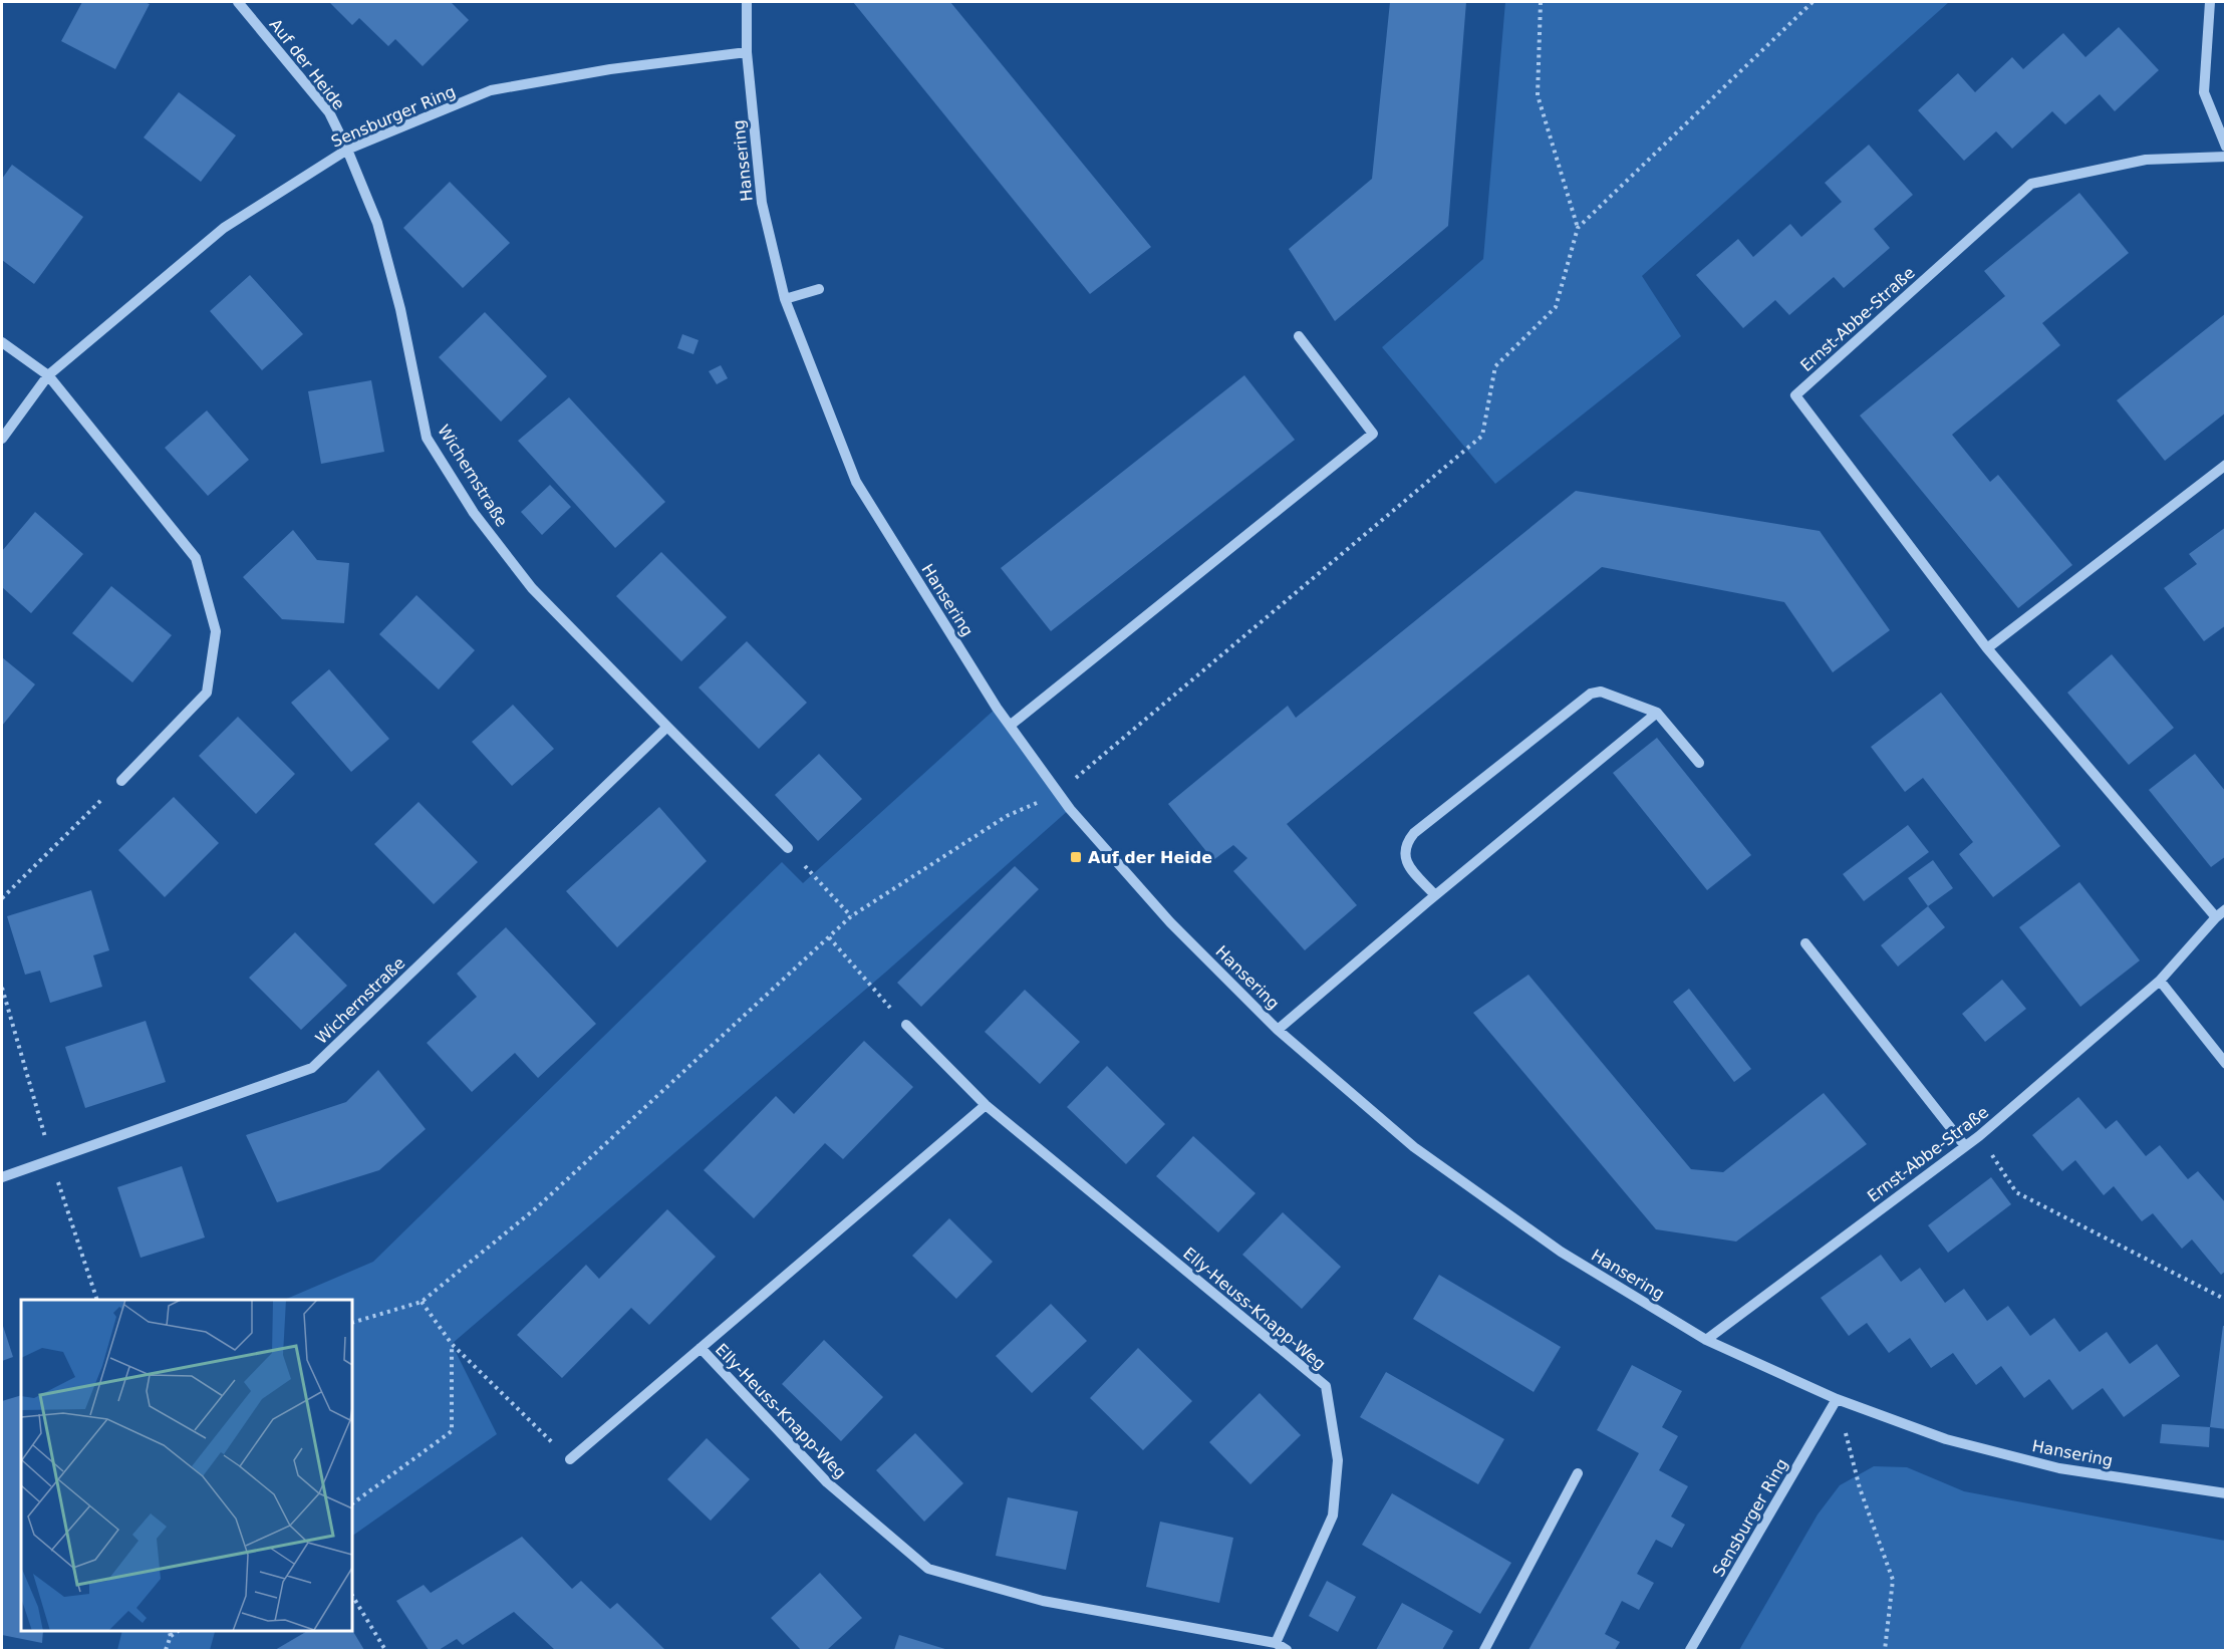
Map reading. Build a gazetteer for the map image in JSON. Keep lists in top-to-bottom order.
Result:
{
  "streets": {
    "street": [
      "Auf der Heide",
      "Sensburger Ring",
      "Hansering",
      "Ernst-Abbe-Straße",
      "Wichernstraße",
      "Elly-Heuss-Knapp-Weg"
    ]
  },
  "crossings": [
    ["Auf der Heide", "Sensburger Ring"],
    ["Auf der Heide", "Wichernstraße"],
    ["Sensburger Ring", "Hansering"],
    ["Sensburger Ring", "Wichernstraße"],
    ["Hansering", "Ernst-Abbe-Straße"]
  ],
  "places": {
    "transit": ["Auf der Heide"]
  }
}
